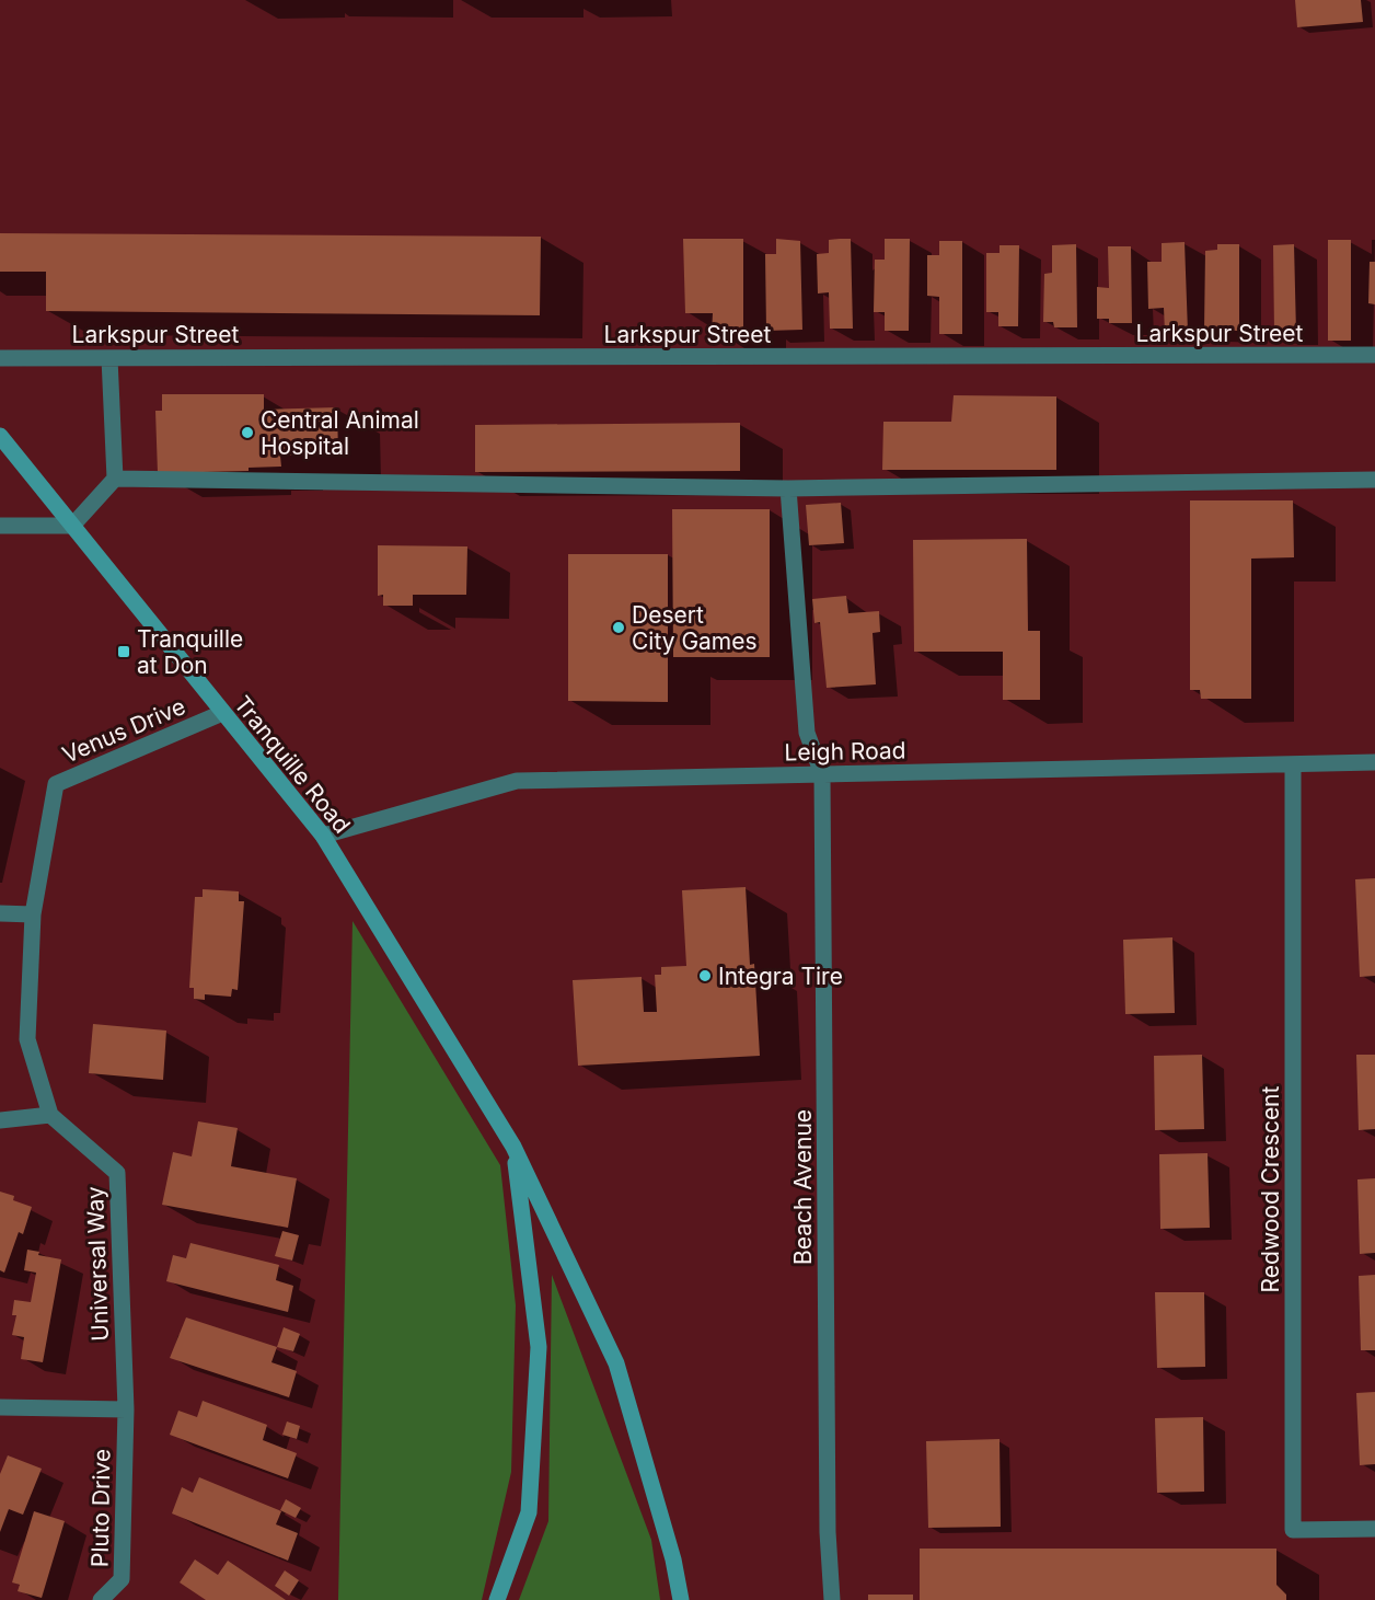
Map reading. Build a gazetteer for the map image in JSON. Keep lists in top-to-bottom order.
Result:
{
  "streets": {
    "main road": ["Tranquille Road"],
    "street": [
      "Larkspur Street",
      "Venus Drive",
      "Leigh Road",
      "Beach Avenue",
      "Redwood Crescent",
      "Universal Way",
      "Pluto Drive"
    ]
  },
  "crossings": [
    ["Venus Drive", "Tranquille Road"],
    ["Leigh Road", "Tranquille Road"],
    ["Leigh Road", "Beach Avenue"],
    ["Leigh Road", "Redwood Crescent"],
    ["Universal Way", "Pluto Drive"]
  ],
  "places": {
    "other": ["Central Animal Hospital", "Desert City Games", "Integra Tire"],
    "transit": ["Tranquille at Don"]
  }
}
